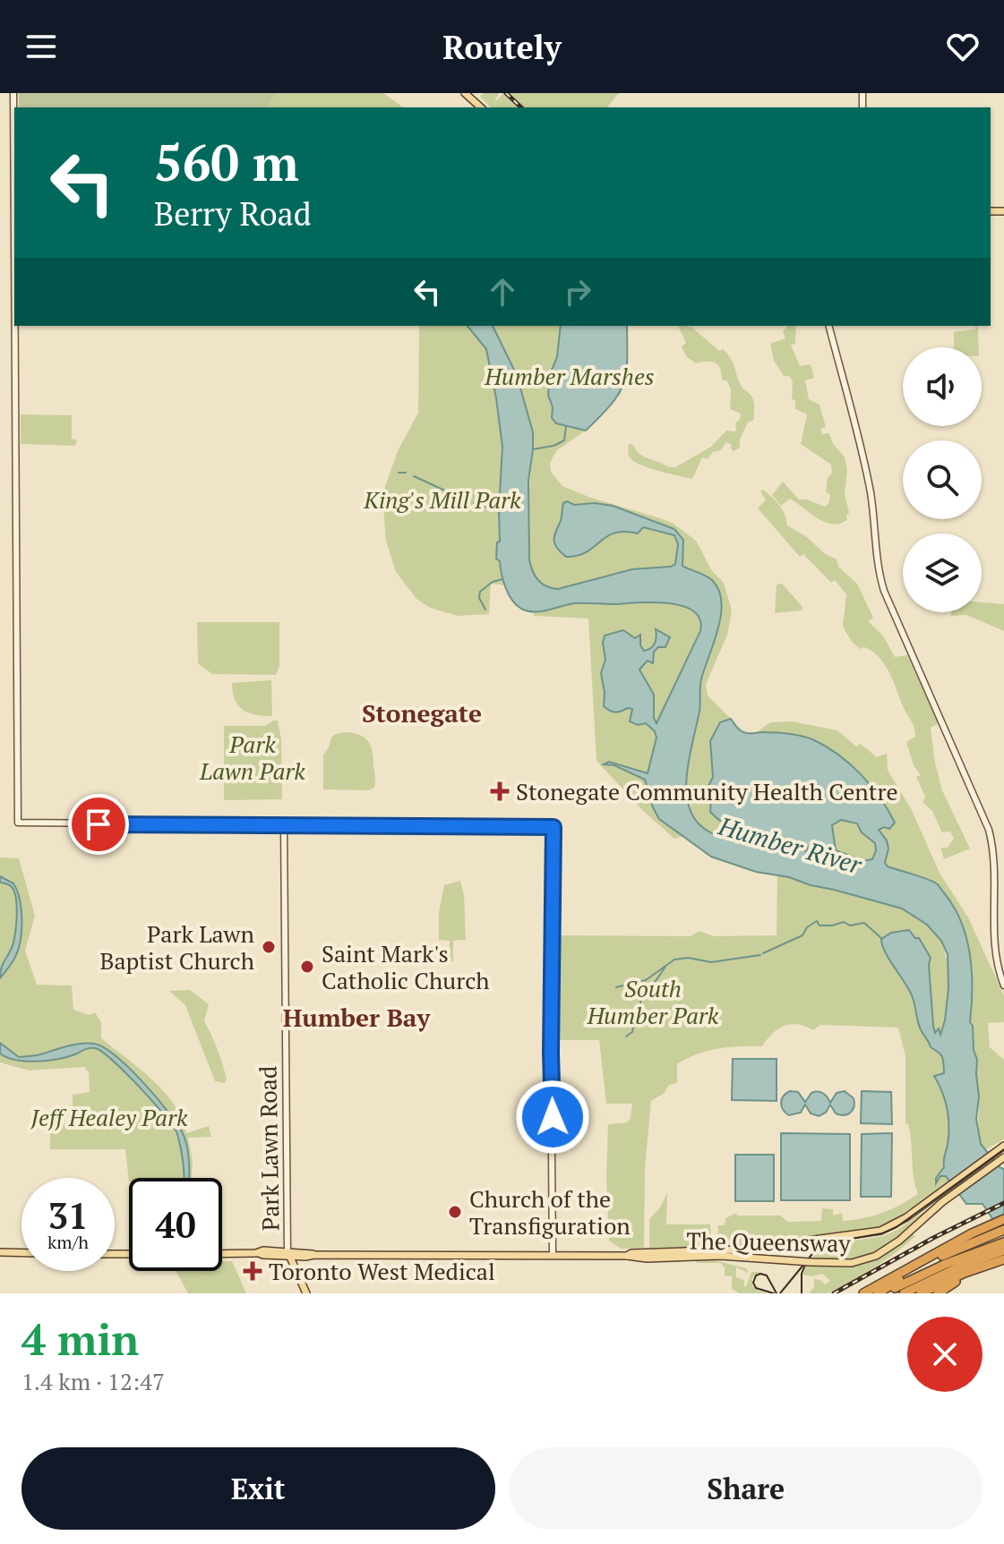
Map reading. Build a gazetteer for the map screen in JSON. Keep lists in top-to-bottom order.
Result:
{
  "streets": {
    "main road": ["Park Lawn Road", "The Queensway"]
  },
  "crossings": [
    ["Park Lawn Road", "The Queensway"]
  ],
  "districts": ["Stonegate", "Humber Bay"],
  "water": ["Humber River"],
  "parks": [
    "Humber Marshes",
    "King's Mill Park",
    "Park Lawn Park",
    "South Humber Park",
    "Jeff Healey Park"
  ],
  "places": {
    "health": ["Stonegate Community Health Centre", "Toronto West Medical"],
    "other": ["Park Lawn Baptist Church", "Saint Mark's Catholic Church", "Church of the Transfiguration"]
  },
  "page": {
    "header": "Routely",
    "turn": ["560 m", "Berry Road"],
    "speed": "31 km/h",
    "limit": "40",
    "heading": ["4 min", "1.4 km · 12:47"],
    "buttons": ["Exit", "Share"]
  }
}
